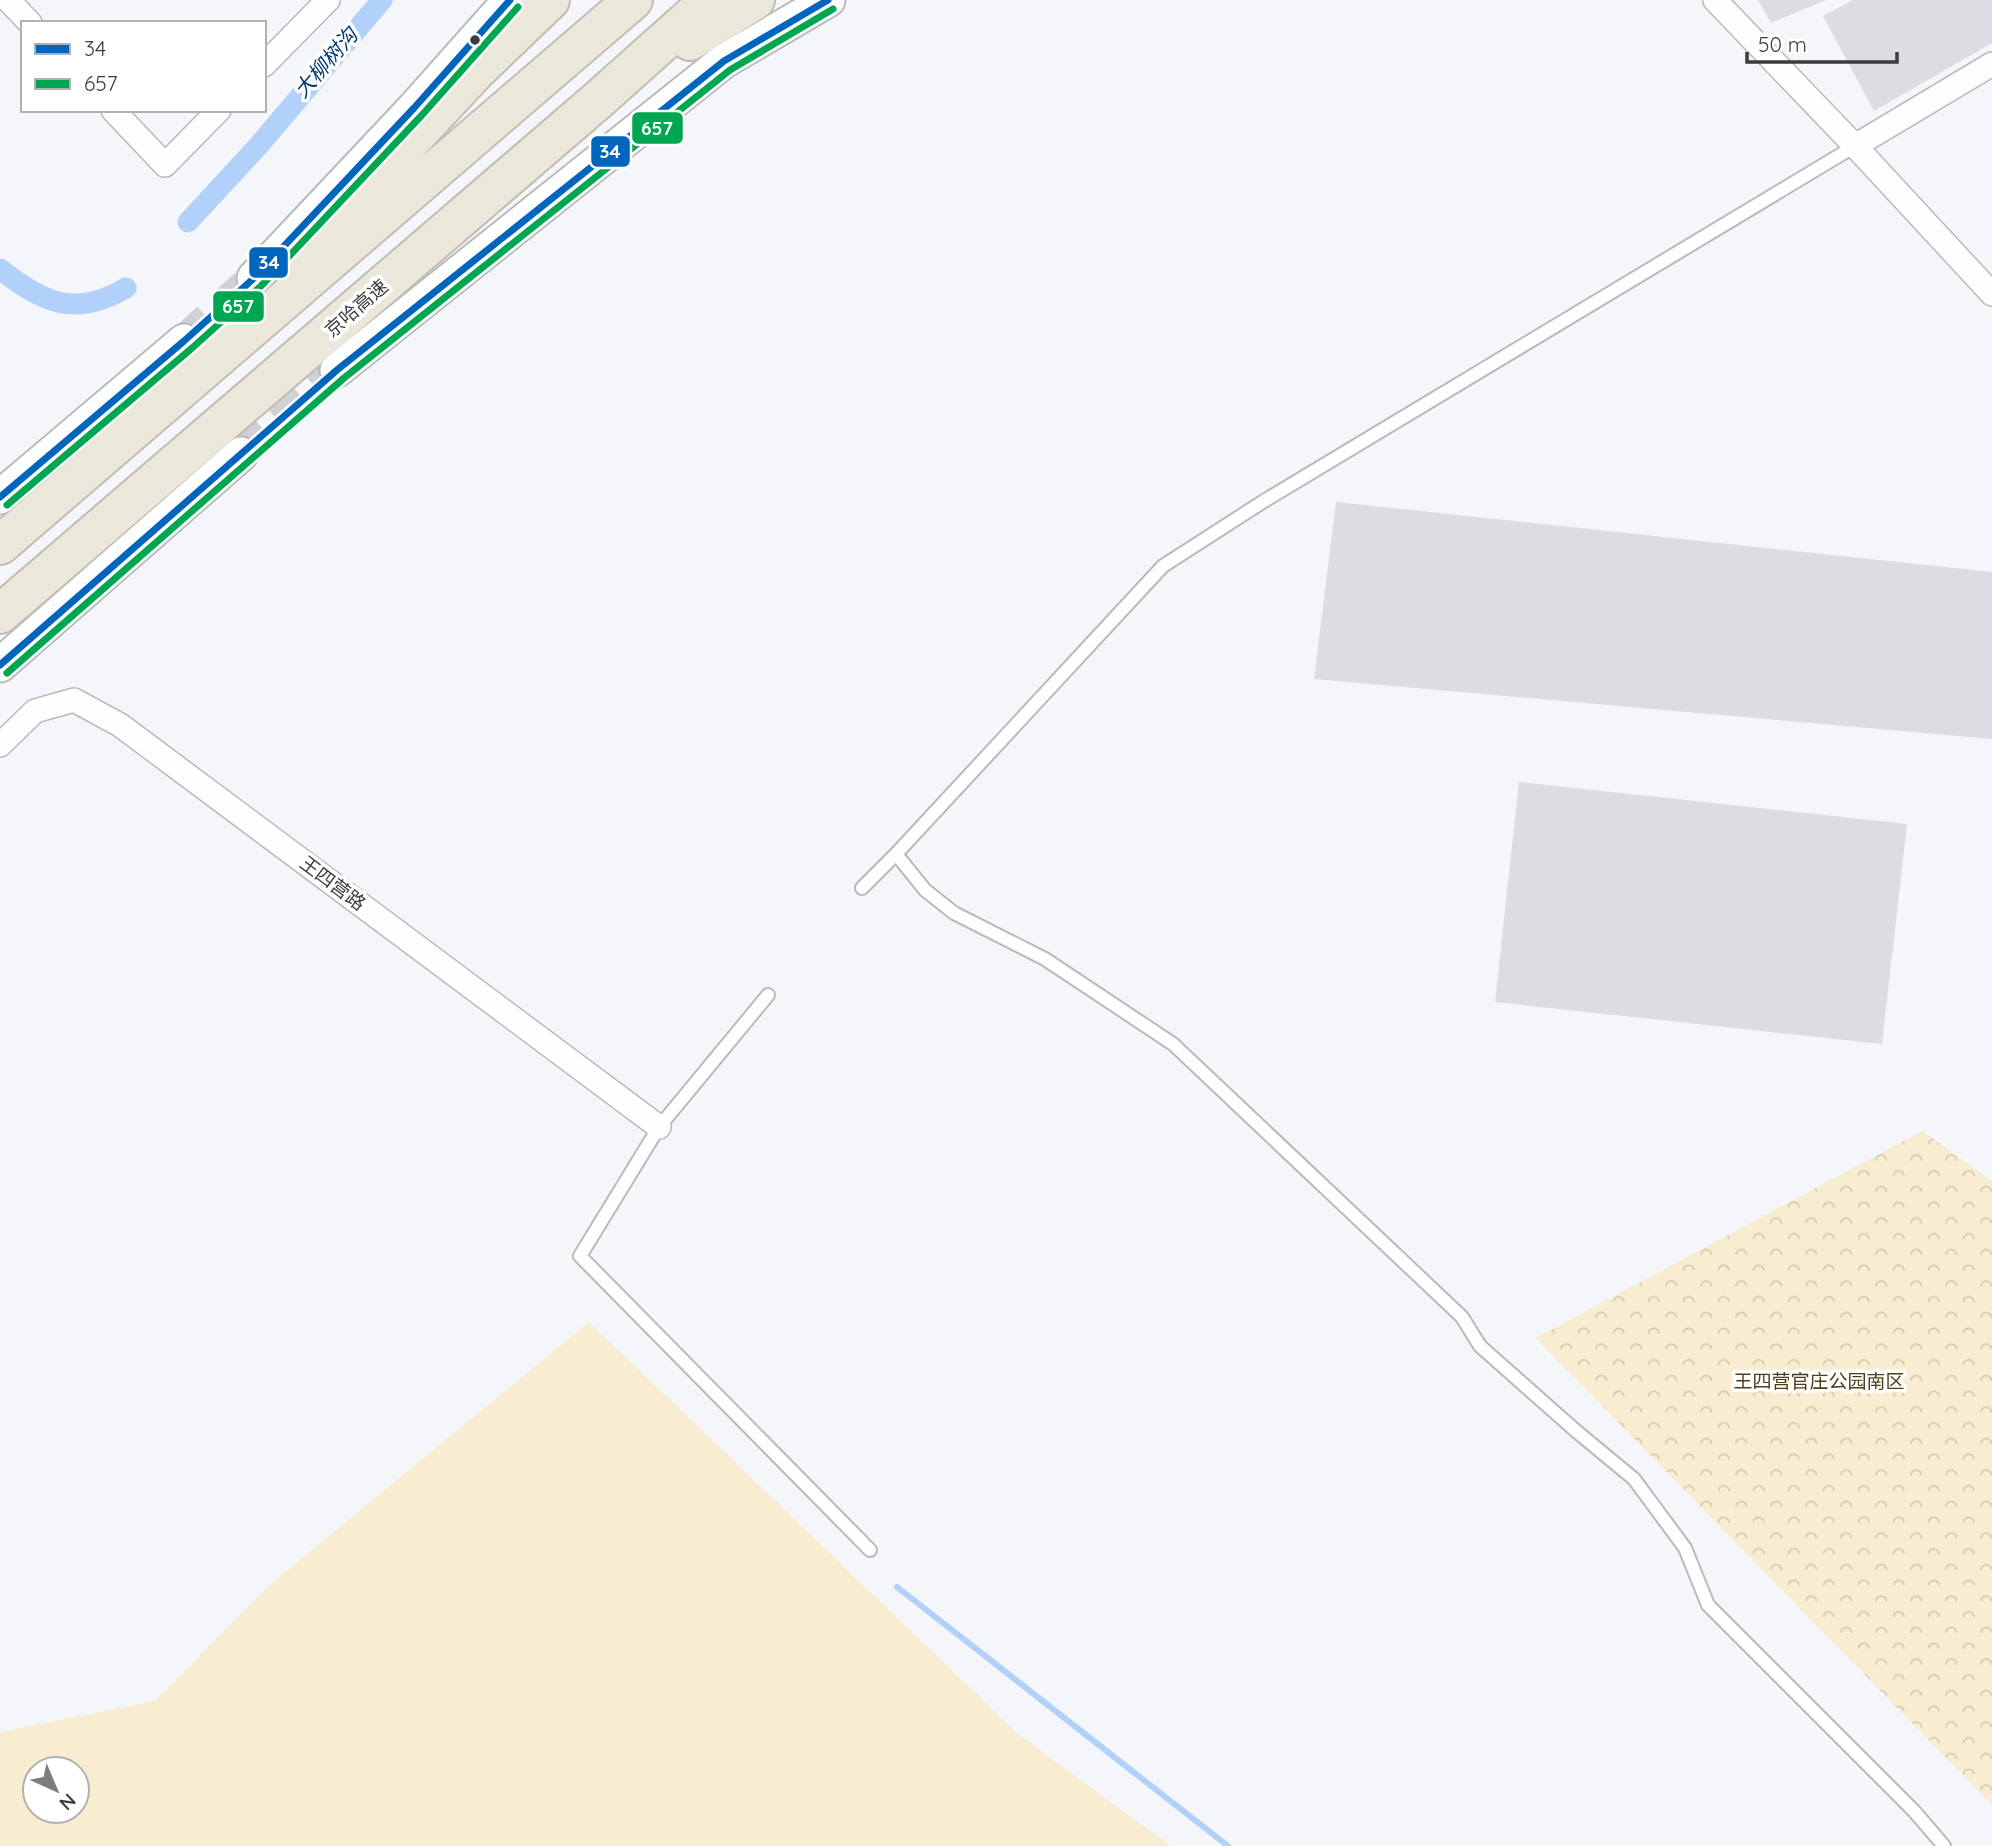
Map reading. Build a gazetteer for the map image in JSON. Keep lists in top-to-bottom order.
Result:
{
  "streets": {
    "highway": ["京哈高速"],
    "street": ["王四营路"]
  },
  "water": ["大柳树沟"],
  "parks": ["王四营官庄公园南区"],
  "lines": ["transit line 34", "transit line 657"],
  "legend": ["34", "657"],
  "scale_bar": "50 m",
  "north": "bottom right"
}
